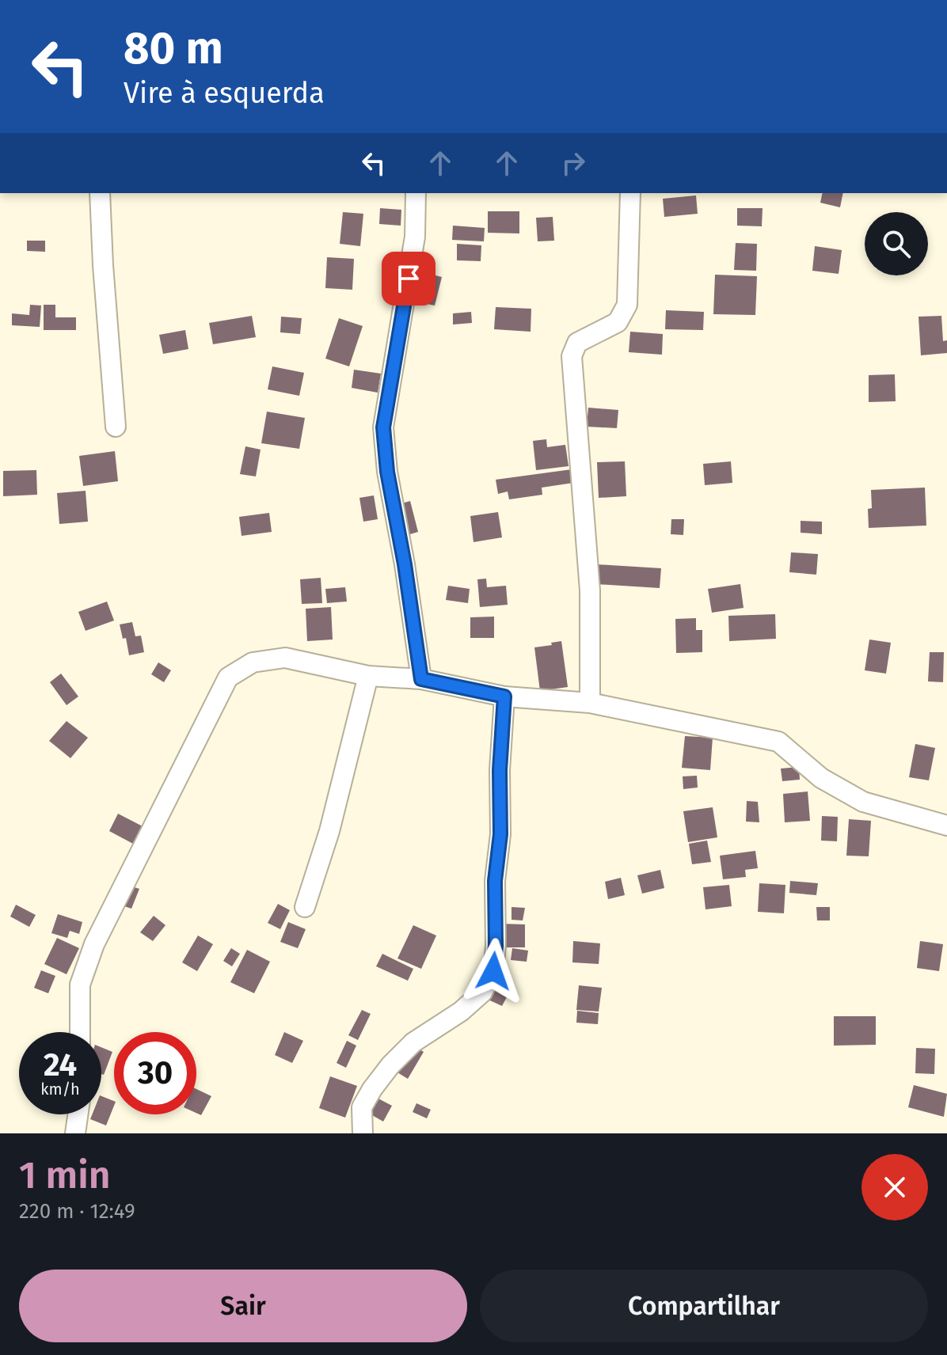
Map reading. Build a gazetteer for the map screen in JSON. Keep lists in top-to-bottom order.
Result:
{
  "page": {
    "turn": ["80 m", "Vire à esquerda"],
    "speed": "24 km/h",
    "limit": "30",
    "heading": ["1 min", "220 m · 12:49"],
    "buttons": ["Sair", "Compartilhar"]
  }
}
